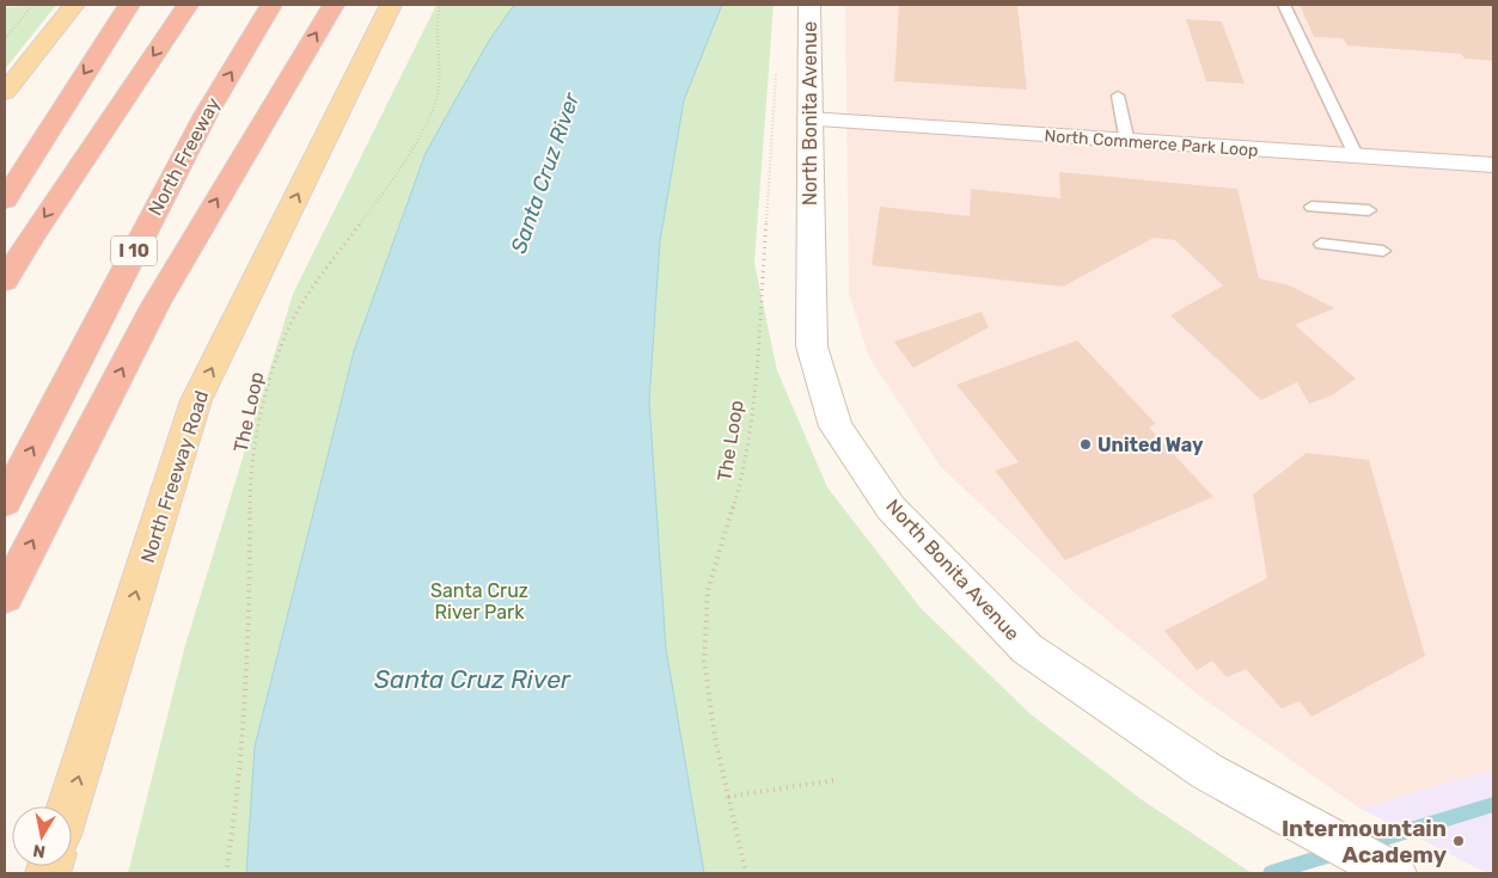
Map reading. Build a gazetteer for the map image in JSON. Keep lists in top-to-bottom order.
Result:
{
  "streets": {
    "highway": ["North Freeway", "I 10"],
    "main road": ["North Freeway Road"],
    "street": ["North Bonita Avenue", "North Commerce Park Loop"],
    "path": ["The Loop"]
  },
  "crossings": [
    ["North Bonita Avenue", "North Commerce Park Loop"]
  ],
  "one_way": ["North Freeway Road"],
  "water": ["Santa Cruz River"],
  "parks": ["Santa Cruz River Park"],
  "places": ["United Way", "Intermountain Academy"],
  "north": "bottom"
}
